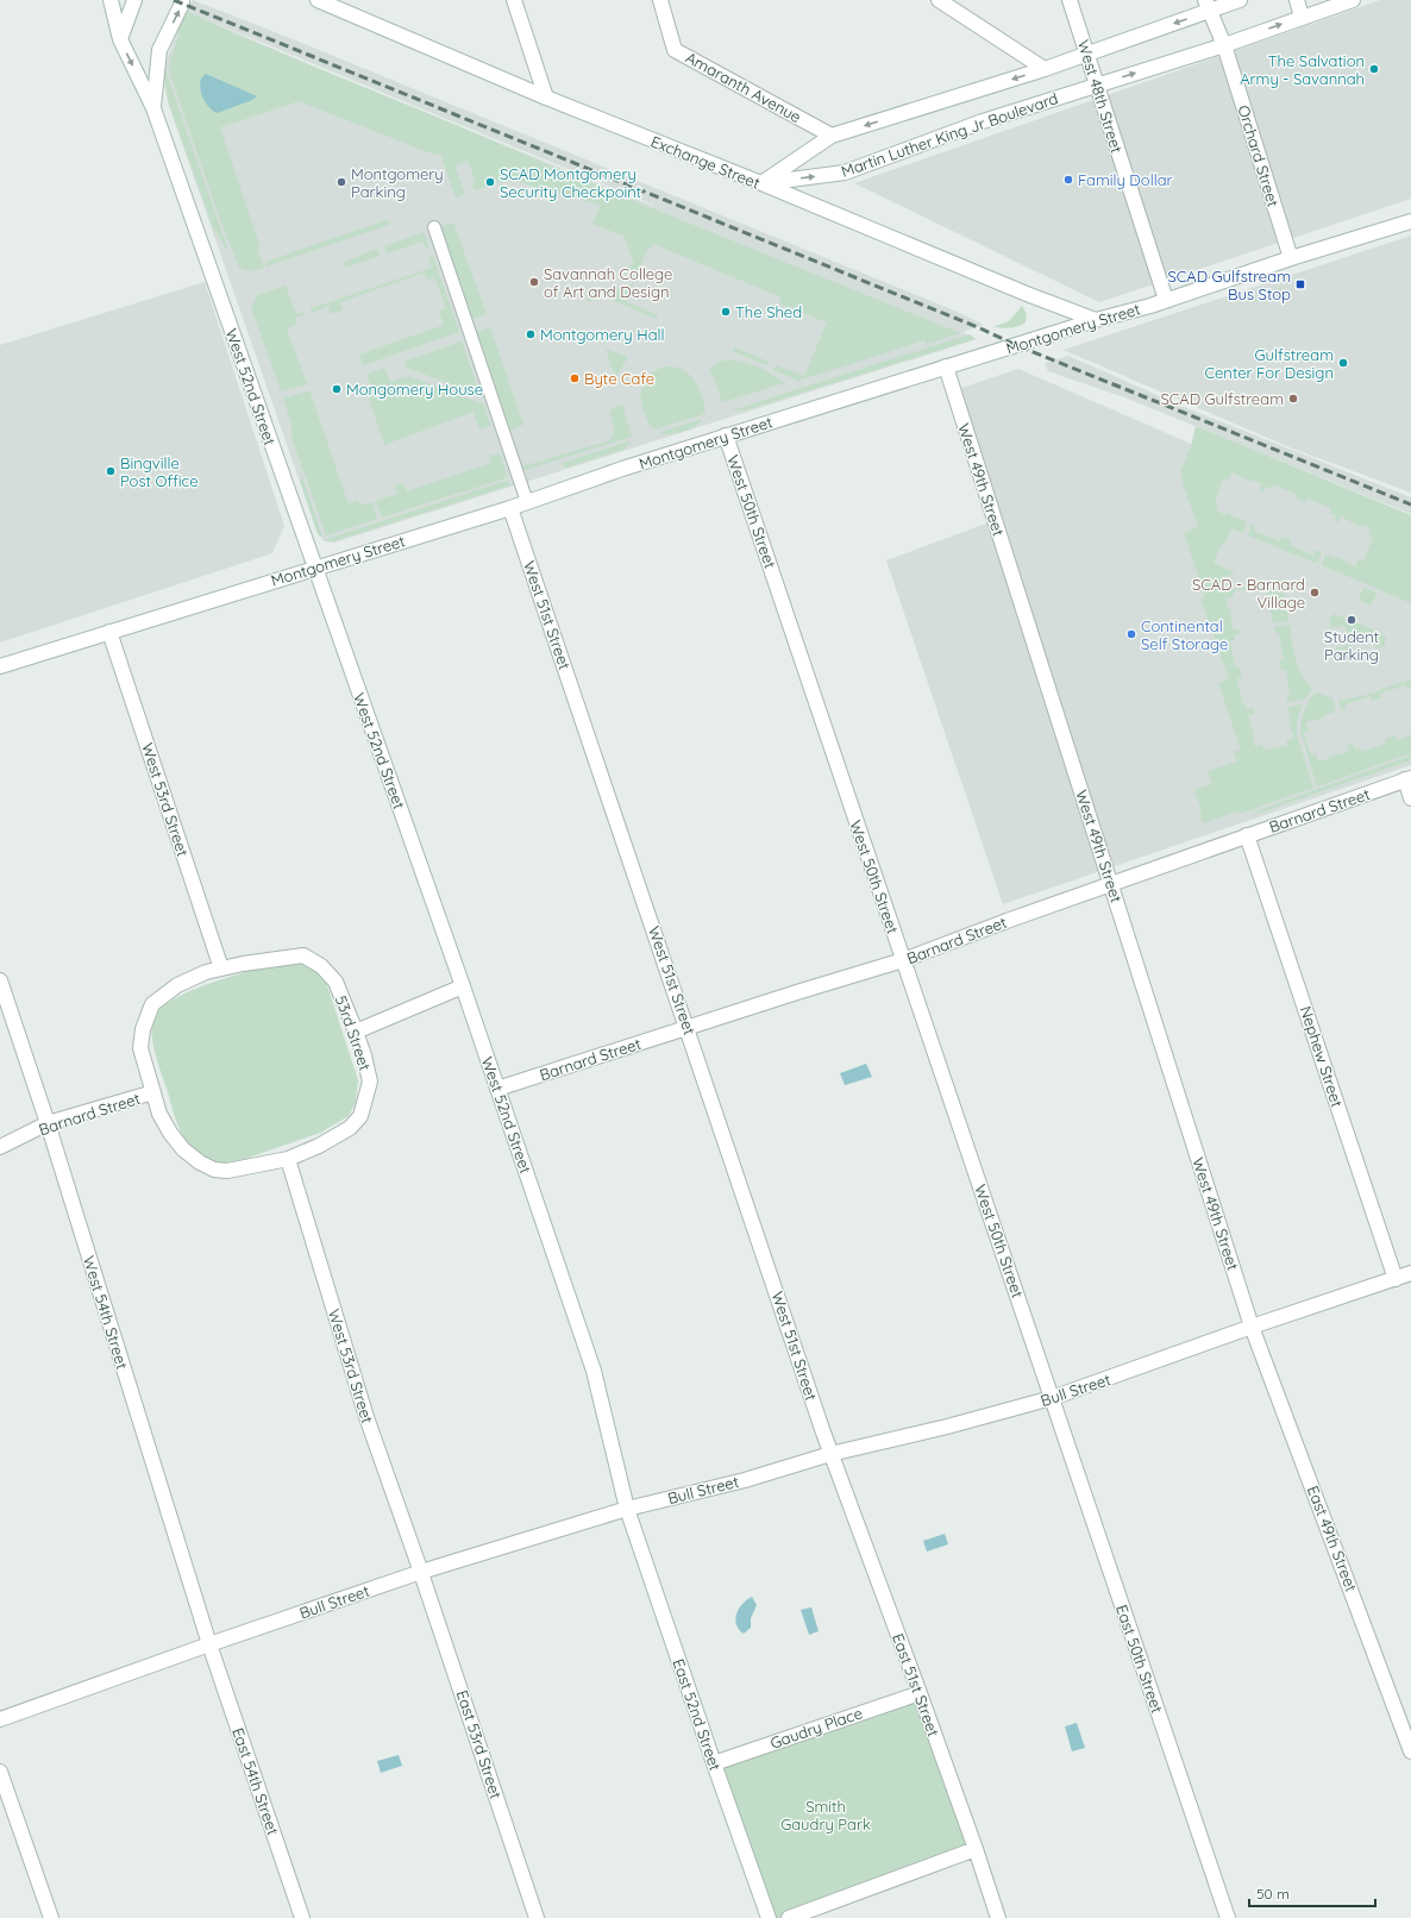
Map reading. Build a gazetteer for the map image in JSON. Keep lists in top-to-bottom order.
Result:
{
  "streets": {
    "street": [
      "Amaranth Avenue",
      "West 48th Street",
      "Martin Luther King Jr Boulevard",
      "Orchard Street",
      "Exchange Street",
      "Montgomery Street",
      "West 52nd Street",
      "West 49th Street",
      "West 50th Street",
      "West 51st Street",
      "West 53rd Street",
      "Barnard Street",
      "53rd Street",
      "Nephew Street",
      "West 54th Street",
      "Bull Street",
      "East 49th Street",
      "East 50th Street",
      "East 51st Street",
      "East 52nd Street",
      "Gaudry Place",
      "East 53rd Street",
      "East 54th Street"
    ]
  },
  "crossings": [
    ["Amaranth Avenue", "Martin Luther King Jr Boulevard"],
    ["West 48th Street", "Martin Luther King Jr Boulevard"],
    ["West 48th Street", "Montgomery Street"],
    ["Martin Luther King Jr Boulevard", "Orchard Street"],
    ["Martin Luther King Jr Boulevard", "Exchange Street"],
    ["Orchard Street", "Montgomery Street"],
    ["Exchange Street", "Montgomery Street"],
    ["Montgomery Street", "West 52nd Street"],
    ["Montgomery Street", "West 49th Street"],
    ["Montgomery Street", "West 50th Street"],
    ["Montgomery Street", "West 51st Street"],
    ["Montgomery Street", "West 53rd Street"],
    ["West 52nd Street", "Barnard Street"],
    ["West 52nd Street", "Bull Street"],
    ["West 52nd Street", "East 52nd Street"],
    ["West 49th Street", "Barnard Street"],
    ["West 49th Street", "Bull Street"],
    ["West 49th Street", "East 49th Street"],
    ["West 50th Street", "Barnard Street"],
    ["West 50th Street", "Bull Street"],
    ["West 50th Street", "East 50th Street"],
    ["West 51st Street", "Barnard Street"],
    ["West 51st Street", "Bull Street"],
    ["West 51st Street", "East 51st Street"],
    ["West 53rd Street", "53rd Street"],
    ["West 53rd Street", "Bull Street"],
    ["West 53rd Street", "East 53rd Street"],
    ["Barnard Street", "53rd Street"],
    ["Barnard Street", "Nephew Street"],
    ["Barnard Street", "West 54th Street"],
    ["Nephew Street", "Bull Street"],
    ["West 54th Street", "Bull Street"],
    ["West 54th Street", "East 54th Street"],
    ["Bull Street", "East 49th Street"],
    ["Bull Street", "East 50th Street"],
    ["Bull Street", "East 51st Street"],
    ["Bull Street", "East 52nd Street"],
    ["Bull Street", "East 53rd Street"],
    ["Bull Street", "East 54th Street"],
    ["East 51st Street", "Gaudry Place"],
    ["East 52nd Street", "Gaudry Place"]
  ],
  "parks": ["Smith Gaudry Park"],
  "places": {
    "other": [
      "The Salvation Army - Savannah",
      "Family Dollar",
      "Montgomery Parking",
      "SCAD Montgomery Security Checkpoint",
      "Savannah College of Art and Design",
      "The Shed",
      "Montgomery Hall",
      "Gulfstream Center For Design",
      "Byte Cafe",
      "Mongomery House",
      "SCAD Gulfstream",
      "Bingville Post Office",
      "SCAD - Barnard Village",
      "Student Parking",
      "Continental Self Storage"
    ],
    "transit": ["SCAD Gulfstream Bus Stop"]
  },
  "scale_bar": "50 m"
}
